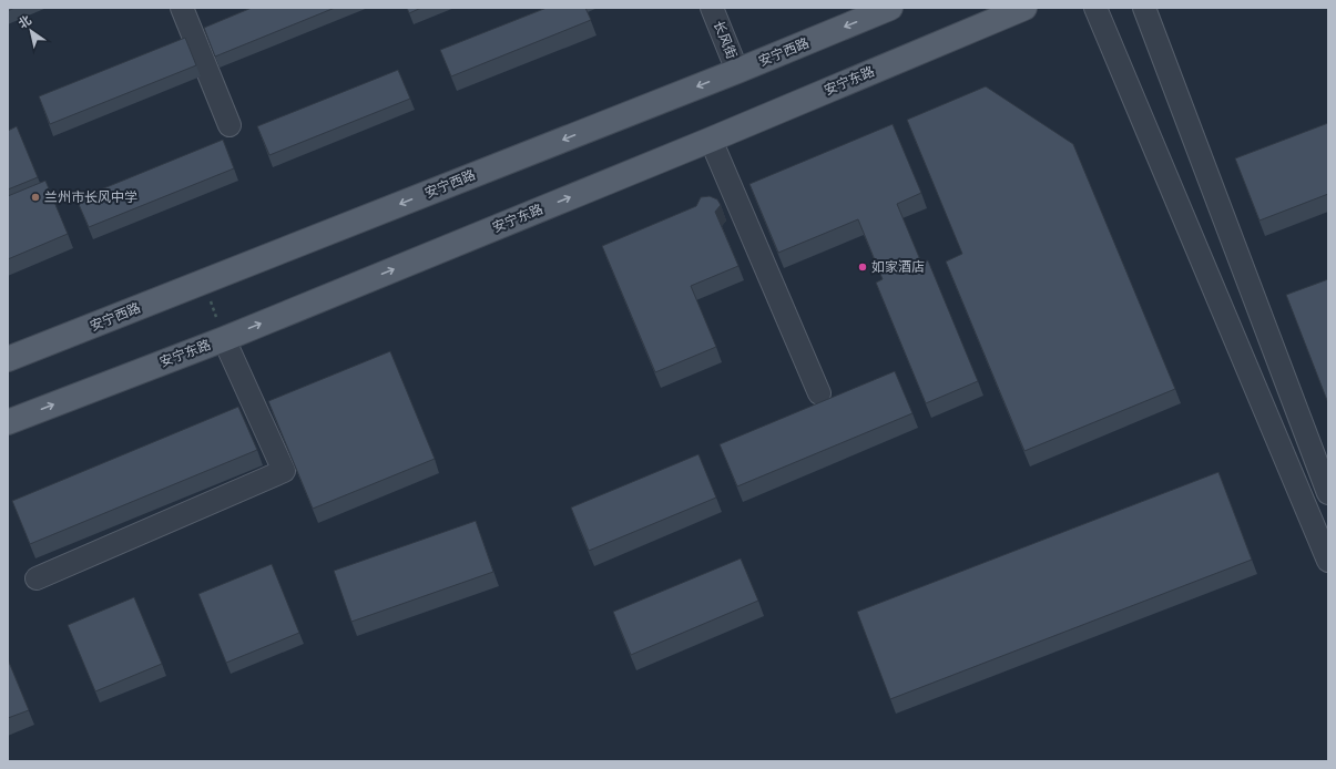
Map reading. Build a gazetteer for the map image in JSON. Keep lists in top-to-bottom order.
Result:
{
  "streets": {
    "main road": ["安宁西路", "安宁东路"],
    "street": ["长风街"]
  },
  "crossings": [
    ["长风街", "安宁西路"]
  ],
  "one_way": ["安宁西路", "安宁东路"],
  "places": ["兰州市长风中学", "如家酒店"],
  "north": "top left"
}
